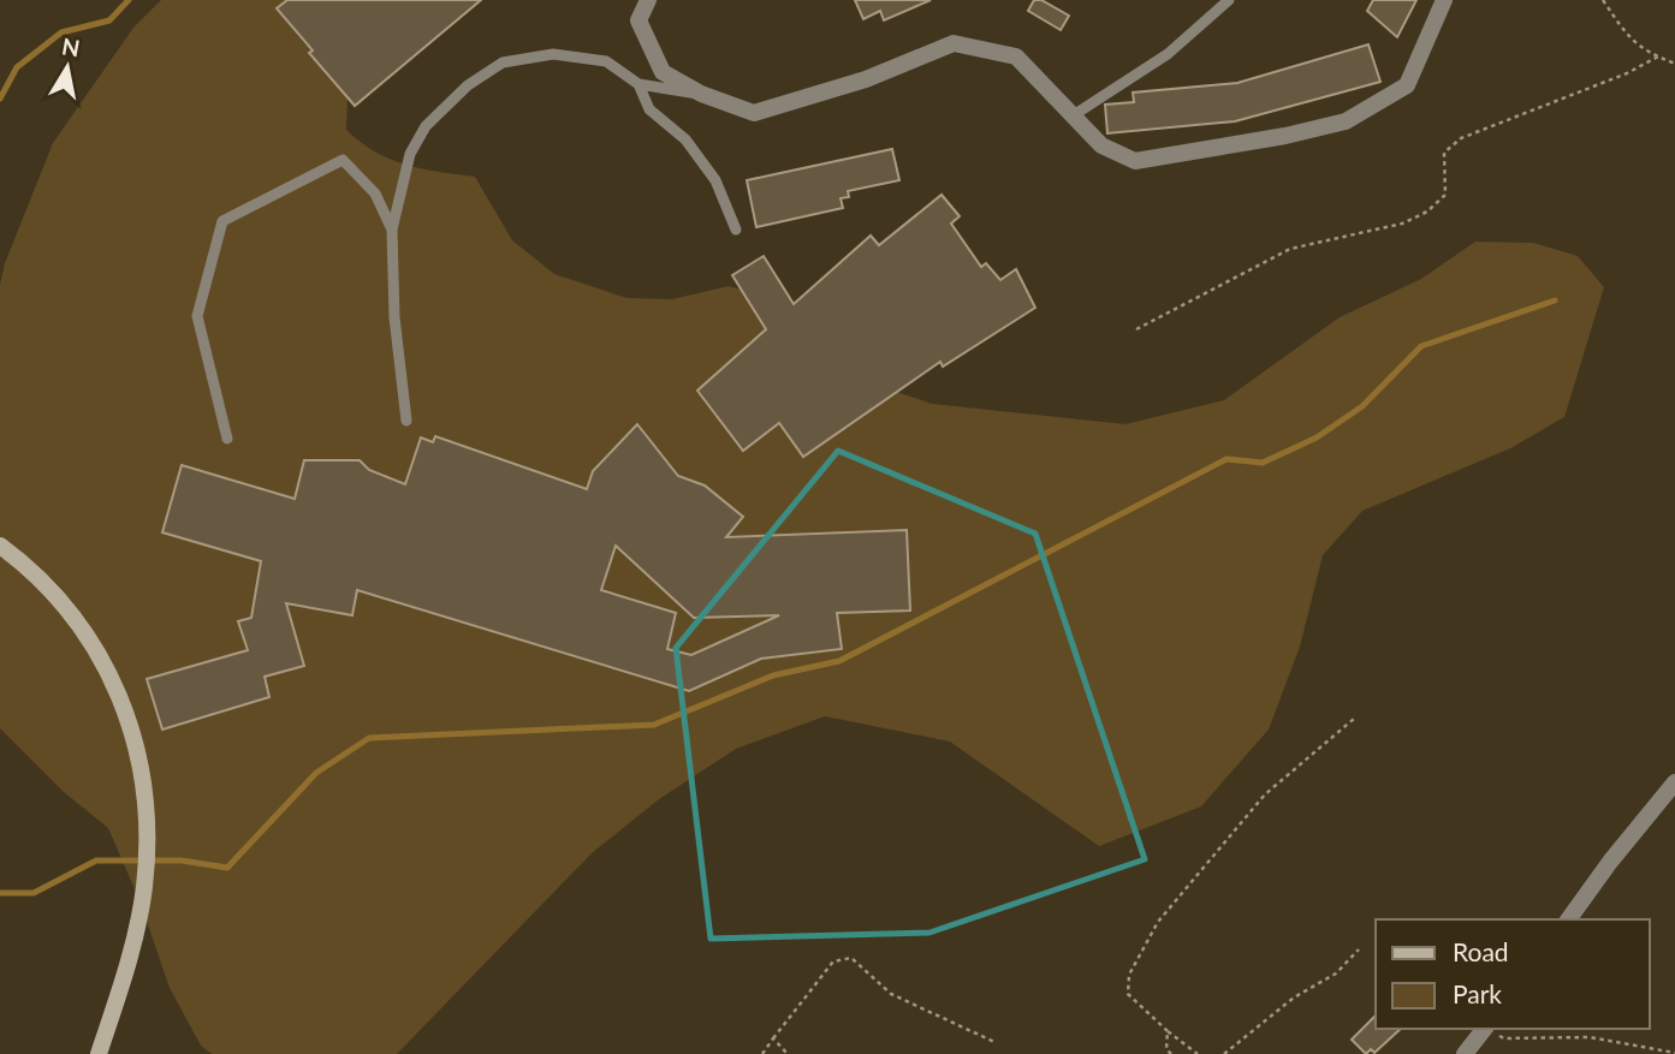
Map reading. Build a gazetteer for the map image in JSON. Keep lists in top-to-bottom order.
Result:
{
  "legend": ["Road", "Park"],
  "north": "top"
}
